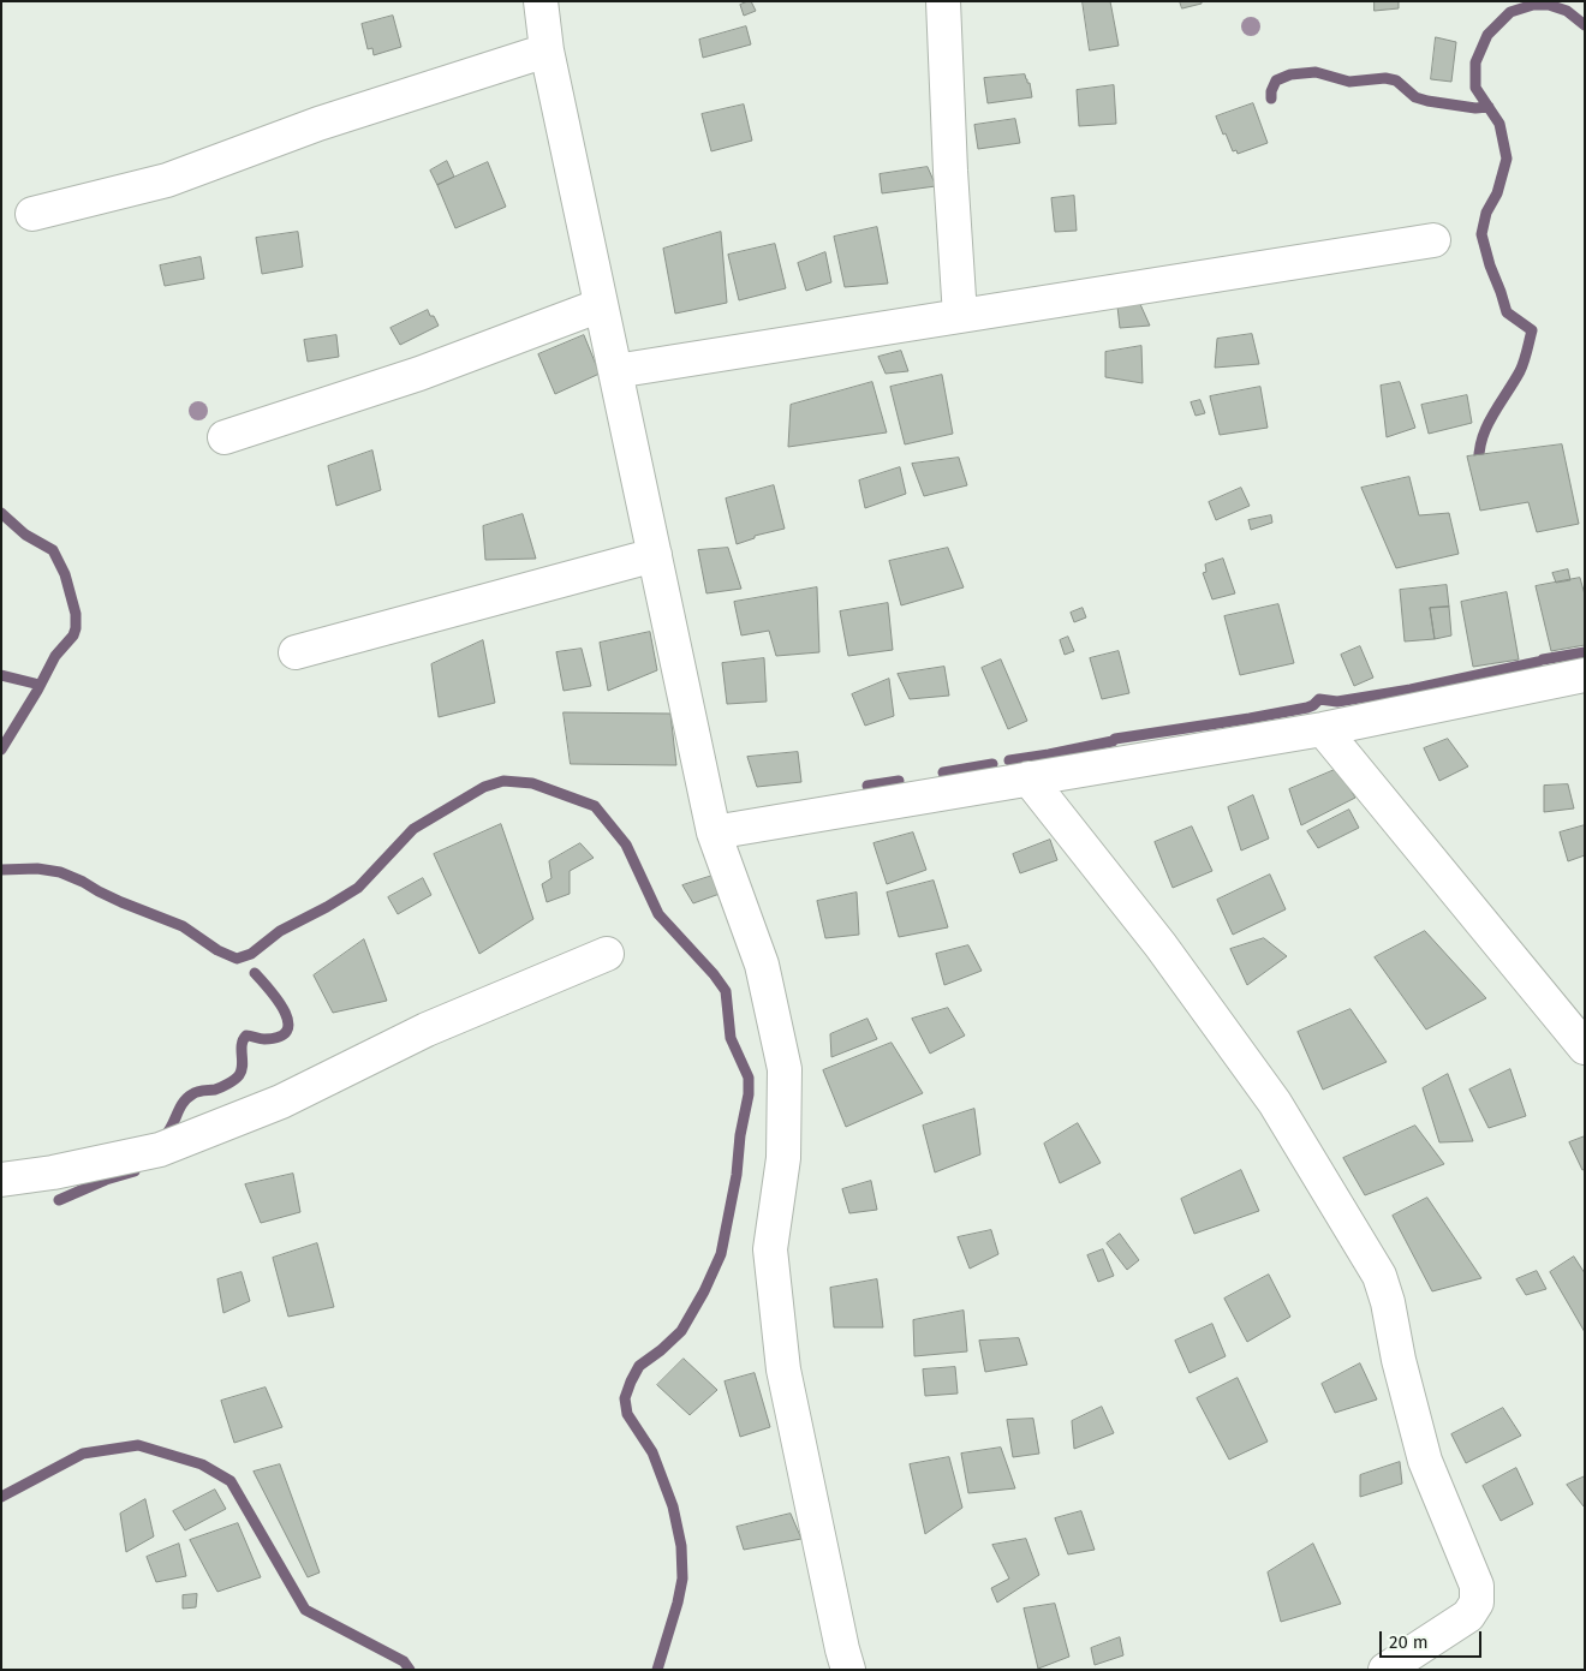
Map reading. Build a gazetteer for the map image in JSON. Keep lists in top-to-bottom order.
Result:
{
  "scale_bar": "20 m"
}
